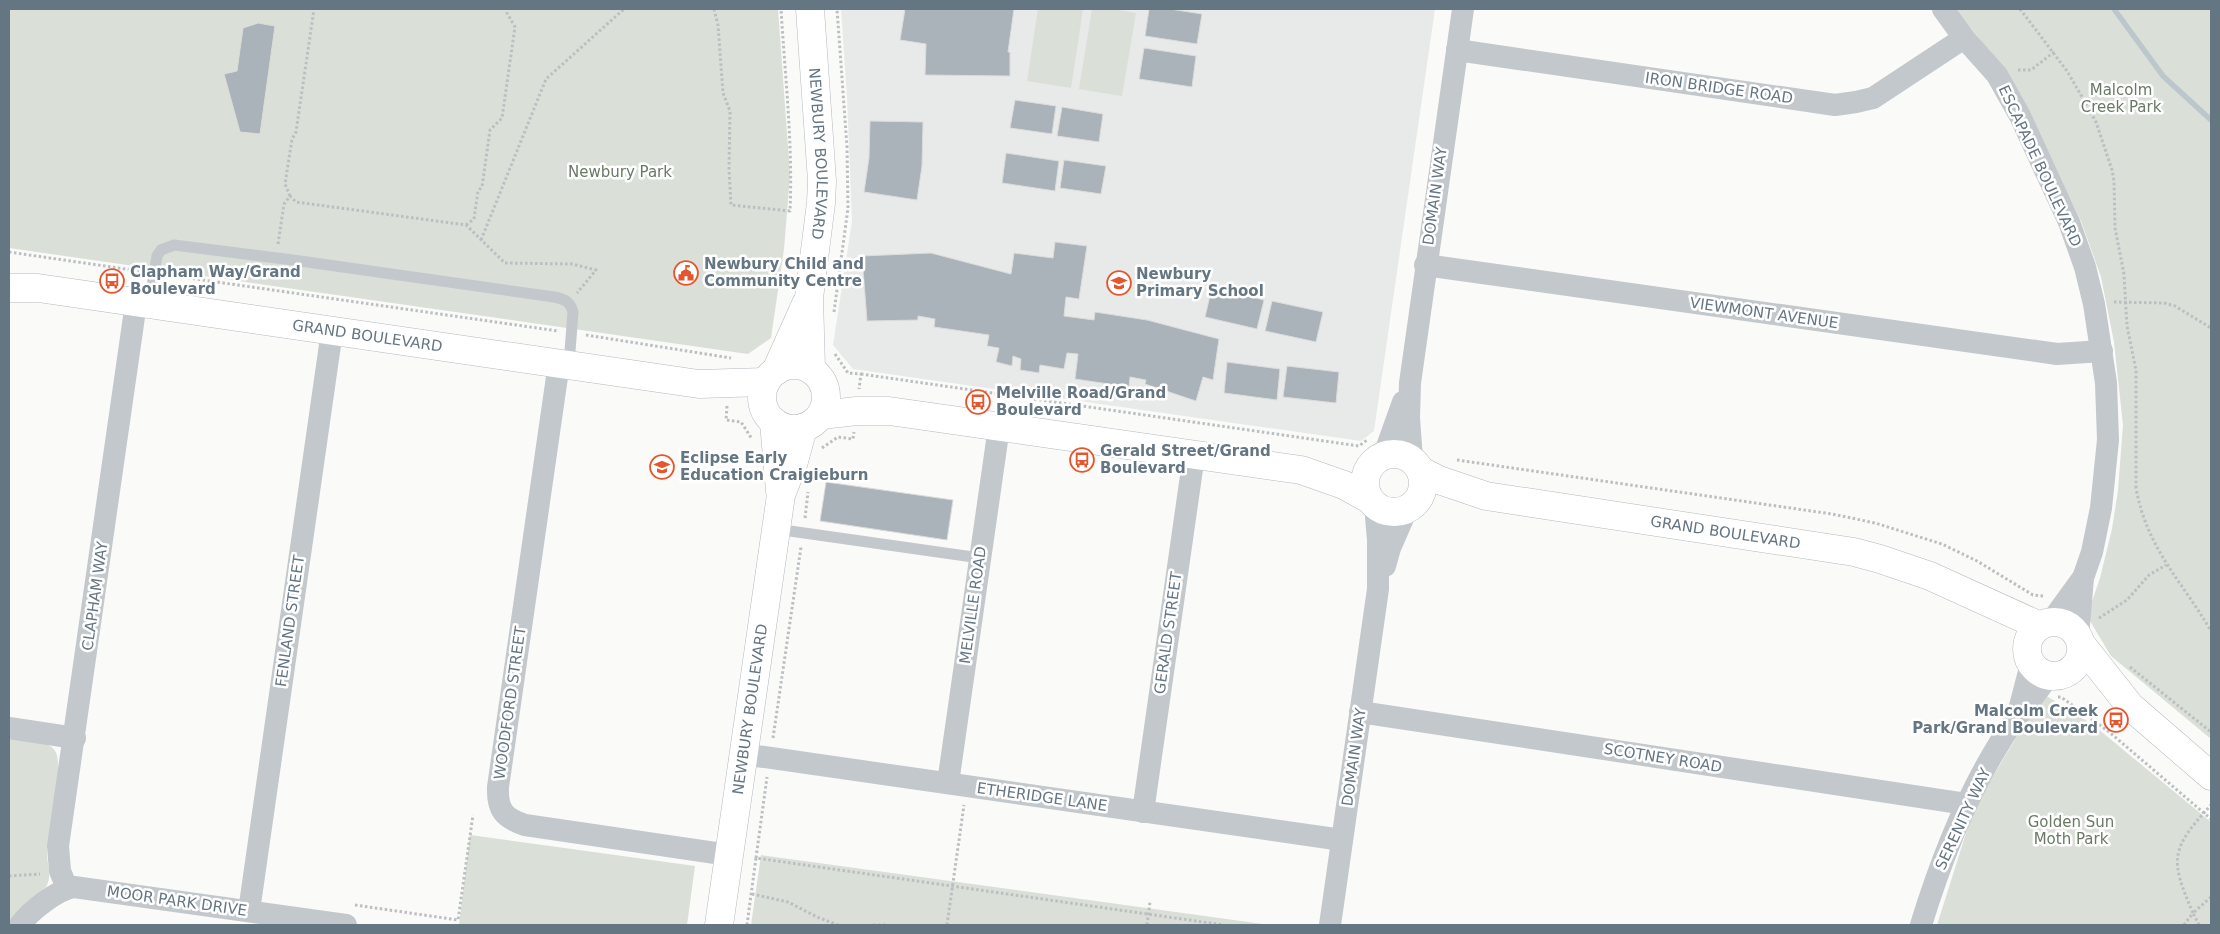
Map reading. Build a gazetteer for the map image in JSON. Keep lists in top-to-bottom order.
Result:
{
  "streets": {
    "street": [
      "IRON BRIDGE ROAD",
      "NEWBURY BOULEVARD",
      "ESCAPADE BOULEVARD",
      "DOMAIN WAY",
      "VIEWMONT AVENUE",
      "GRAND BOULEVARD",
      "CLAPHAM WAY",
      "MELVILLE ROAD",
      "FENLAND STREET",
      "GERALD STREET",
      "WOODFORD STREET",
      "SCOTNEY ROAD",
      "ETHERIDGE LANE",
      "SERENITY WAY",
      "MOOR PARK DRIVE"
    ]
  },
  "crossings": [
    ["IRON BRIDGE ROAD", "ESCAPADE BOULEVARD"],
    ["IRON BRIDGE ROAD", "DOMAIN WAY"],
    ["NEWBURY BOULEVARD", "GRAND BOULEVARD"],
    ["NEWBURY BOULEVARD", "WOODFORD STREET"],
    ["NEWBURY BOULEVARD", "ETHERIDGE LANE"],
    ["ESCAPADE BOULEVARD", "VIEWMONT AVENUE"],
    ["ESCAPADE BOULEVARD", "GRAND BOULEVARD"],
    ["DOMAIN WAY", "VIEWMONT AVENUE"],
    ["DOMAIN WAY", "GRAND BOULEVARD"],
    ["DOMAIN WAY", "SCOTNEY ROAD"],
    ["DOMAIN WAY", "ETHERIDGE LANE"],
    ["GRAND BOULEVARD", "CLAPHAM WAY"],
    ["GRAND BOULEVARD", "FENLAND STREET"],
    ["GRAND BOULEVARD", "WOODFORD STREET"],
    ["GRAND BOULEVARD", "SERENITY WAY"],
    ["CLAPHAM WAY", "MOOR PARK DRIVE"],
    ["MELVILLE ROAD", "ETHERIDGE LANE"],
    ["FENLAND STREET", "MOOR PARK DRIVE"],
    ["GERALD STREET", "ETHERIDGE LANE"],
    ["SCOTNEY ROAD", "SERENITY WAY"]
  ],
  "parks": ["Malcolm Creek Park", "Newbury Park", "Golden Sun Moth Park"],
  "places": {
    "public building": ["Newbury Child and Community Centre"],
    "bus stop": [
      "Clapham Way/Grand Boulevard",
      "Melville Road/Grand Boulevard",
      "Gerald Street/Grand Boulevard",
      "Malcolm Creek Park/Grand Boulevard"
    ],
    "school or university": ["Newbury Primary School", "Eclipse Early Education Craigieburn"]
  }
}
